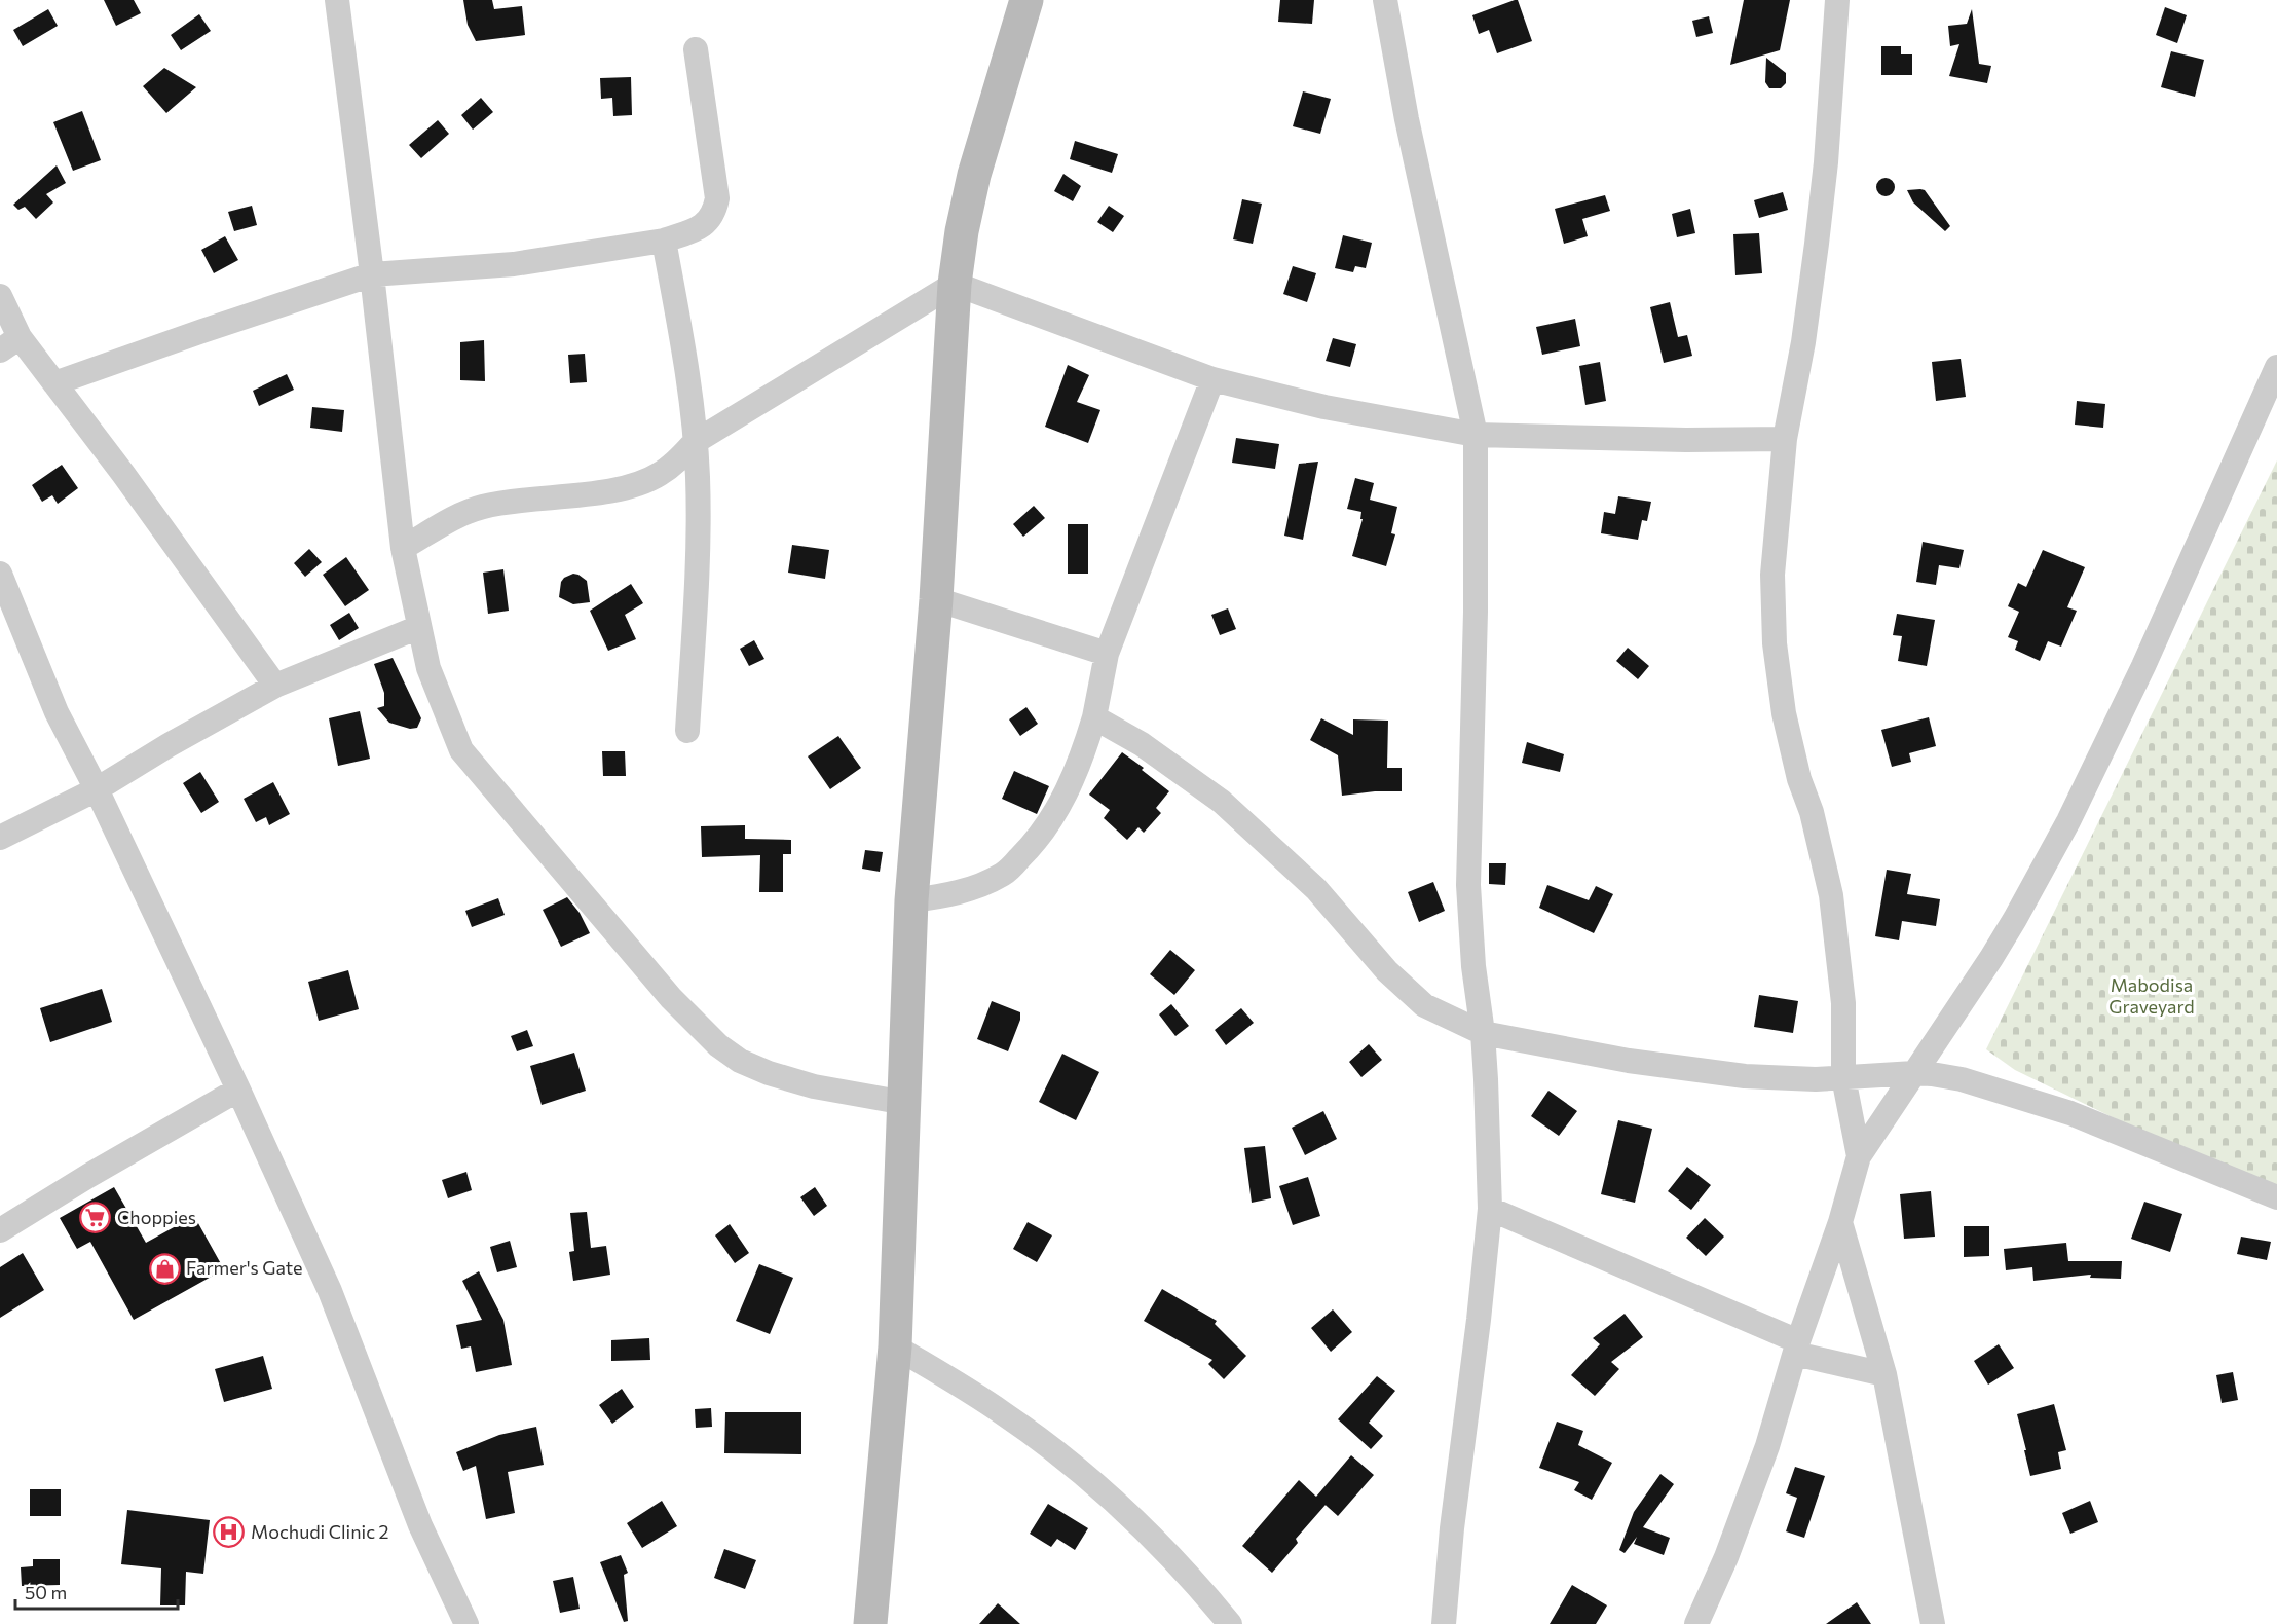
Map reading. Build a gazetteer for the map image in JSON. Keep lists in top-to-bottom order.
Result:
{
  "parks": ["Mabodisa Graveyard"],
  "places": {
    "supermarket": ["Choppies"],
    "shop": ["Farmer's Gate"],
    "hospital": ["Mochudi Clinic 2"]
  },
  "scale_bar": "50 m"
}
